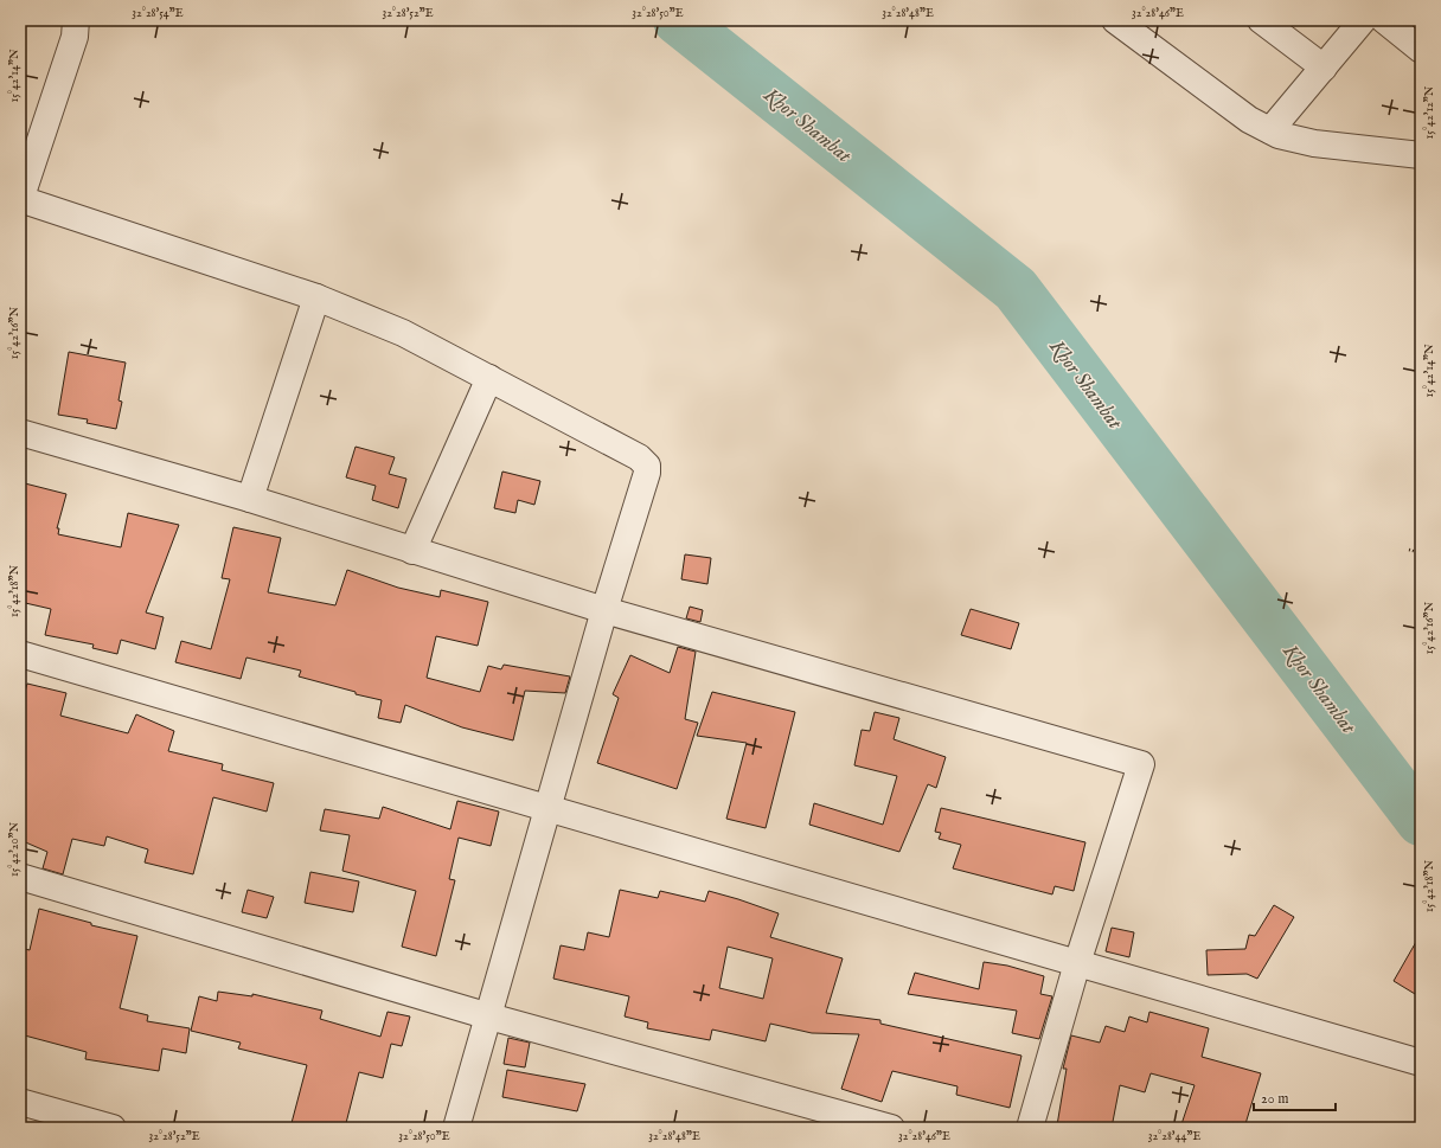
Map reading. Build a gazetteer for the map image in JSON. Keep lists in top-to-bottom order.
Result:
{
  "water": ["Khor Shambat"],
  "scale_bar": "20 m",
  "coordinates": [
    "32°28'54\"E",
    "32°28'52\"E",
    "32°28'50\"E",
    "32°28'48\"E",
    "32°28'46\"E",
    "15°42'14\"N",
    "15°42'12\"N",
    "15°42'16\"N",
    "15°42'18\"N",
    "15°42'20\"N",
    "32°28'44\"E"
  ]
}
